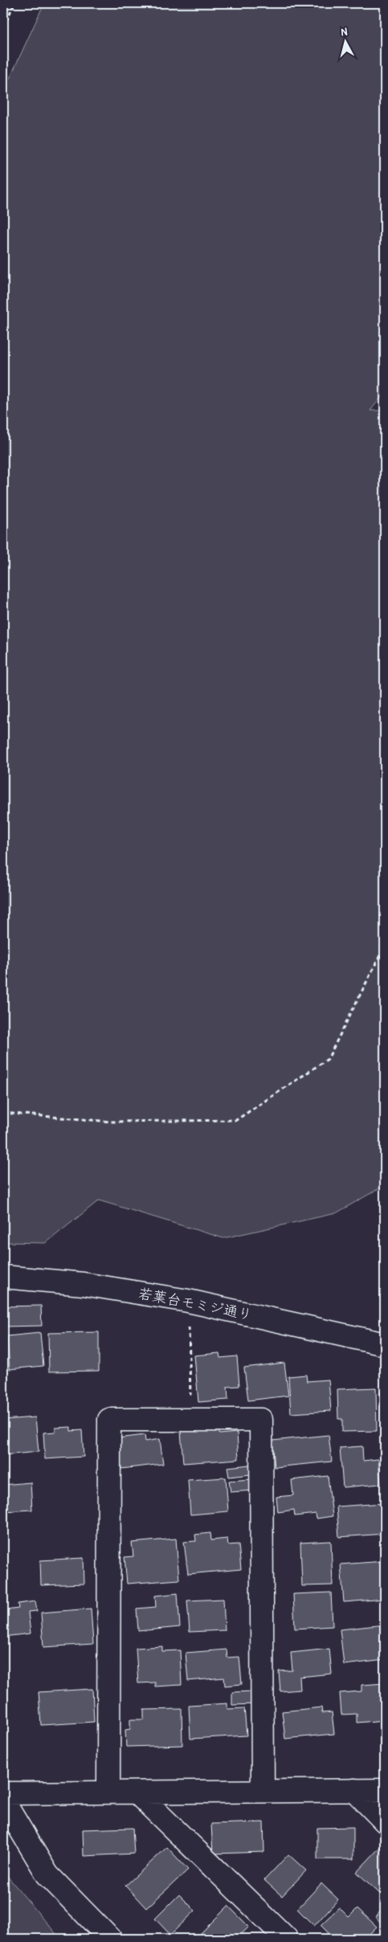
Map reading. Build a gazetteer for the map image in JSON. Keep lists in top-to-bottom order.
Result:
{
  "streets": {
    "street": ["若葉台モミジ通り"]
  },
  "north": "top"
}
